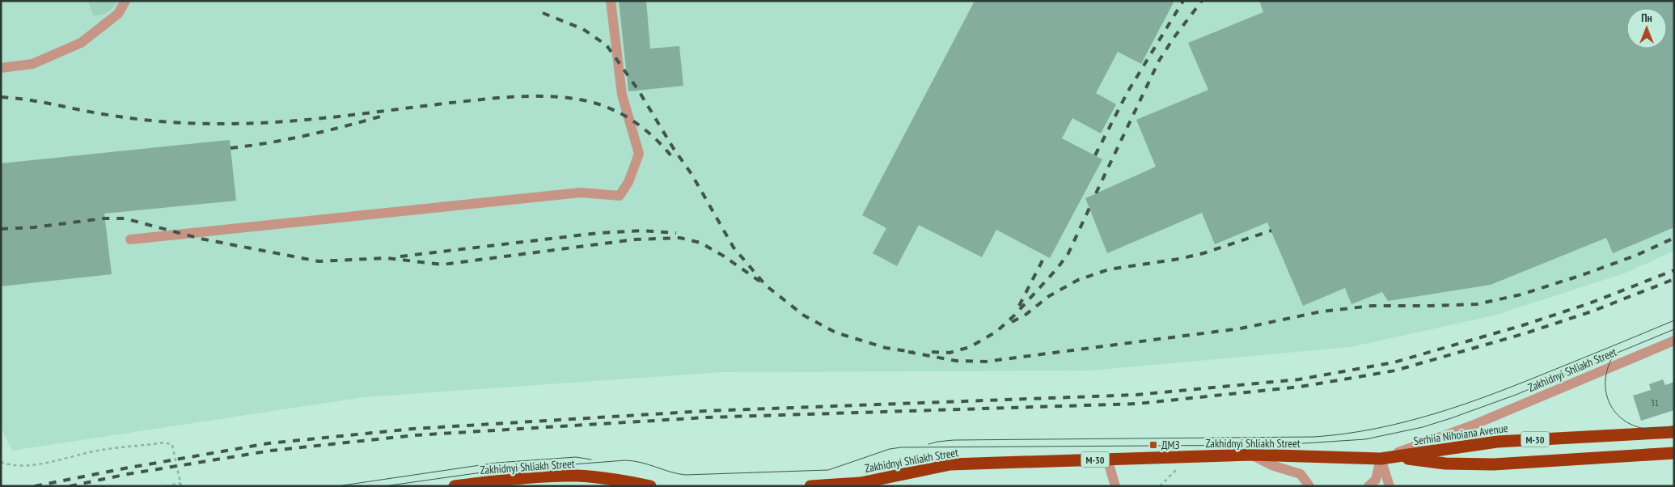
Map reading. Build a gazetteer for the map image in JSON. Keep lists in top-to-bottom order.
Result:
{
  "streets": {
    "highway": ["Zakhidnyi Shliakh Street", "Serhiia Nihoiana Avenue", "М-30"]
  },
  "crossings": [
    ["Zakhidnyi Shliakh Street", "Serhiia Nihoiana Avenue"]
  ],
  "places": {
    "transit": ["ДМЗ"]
  },
  "house_numbers": ["31"],
  "north": "top"
}
